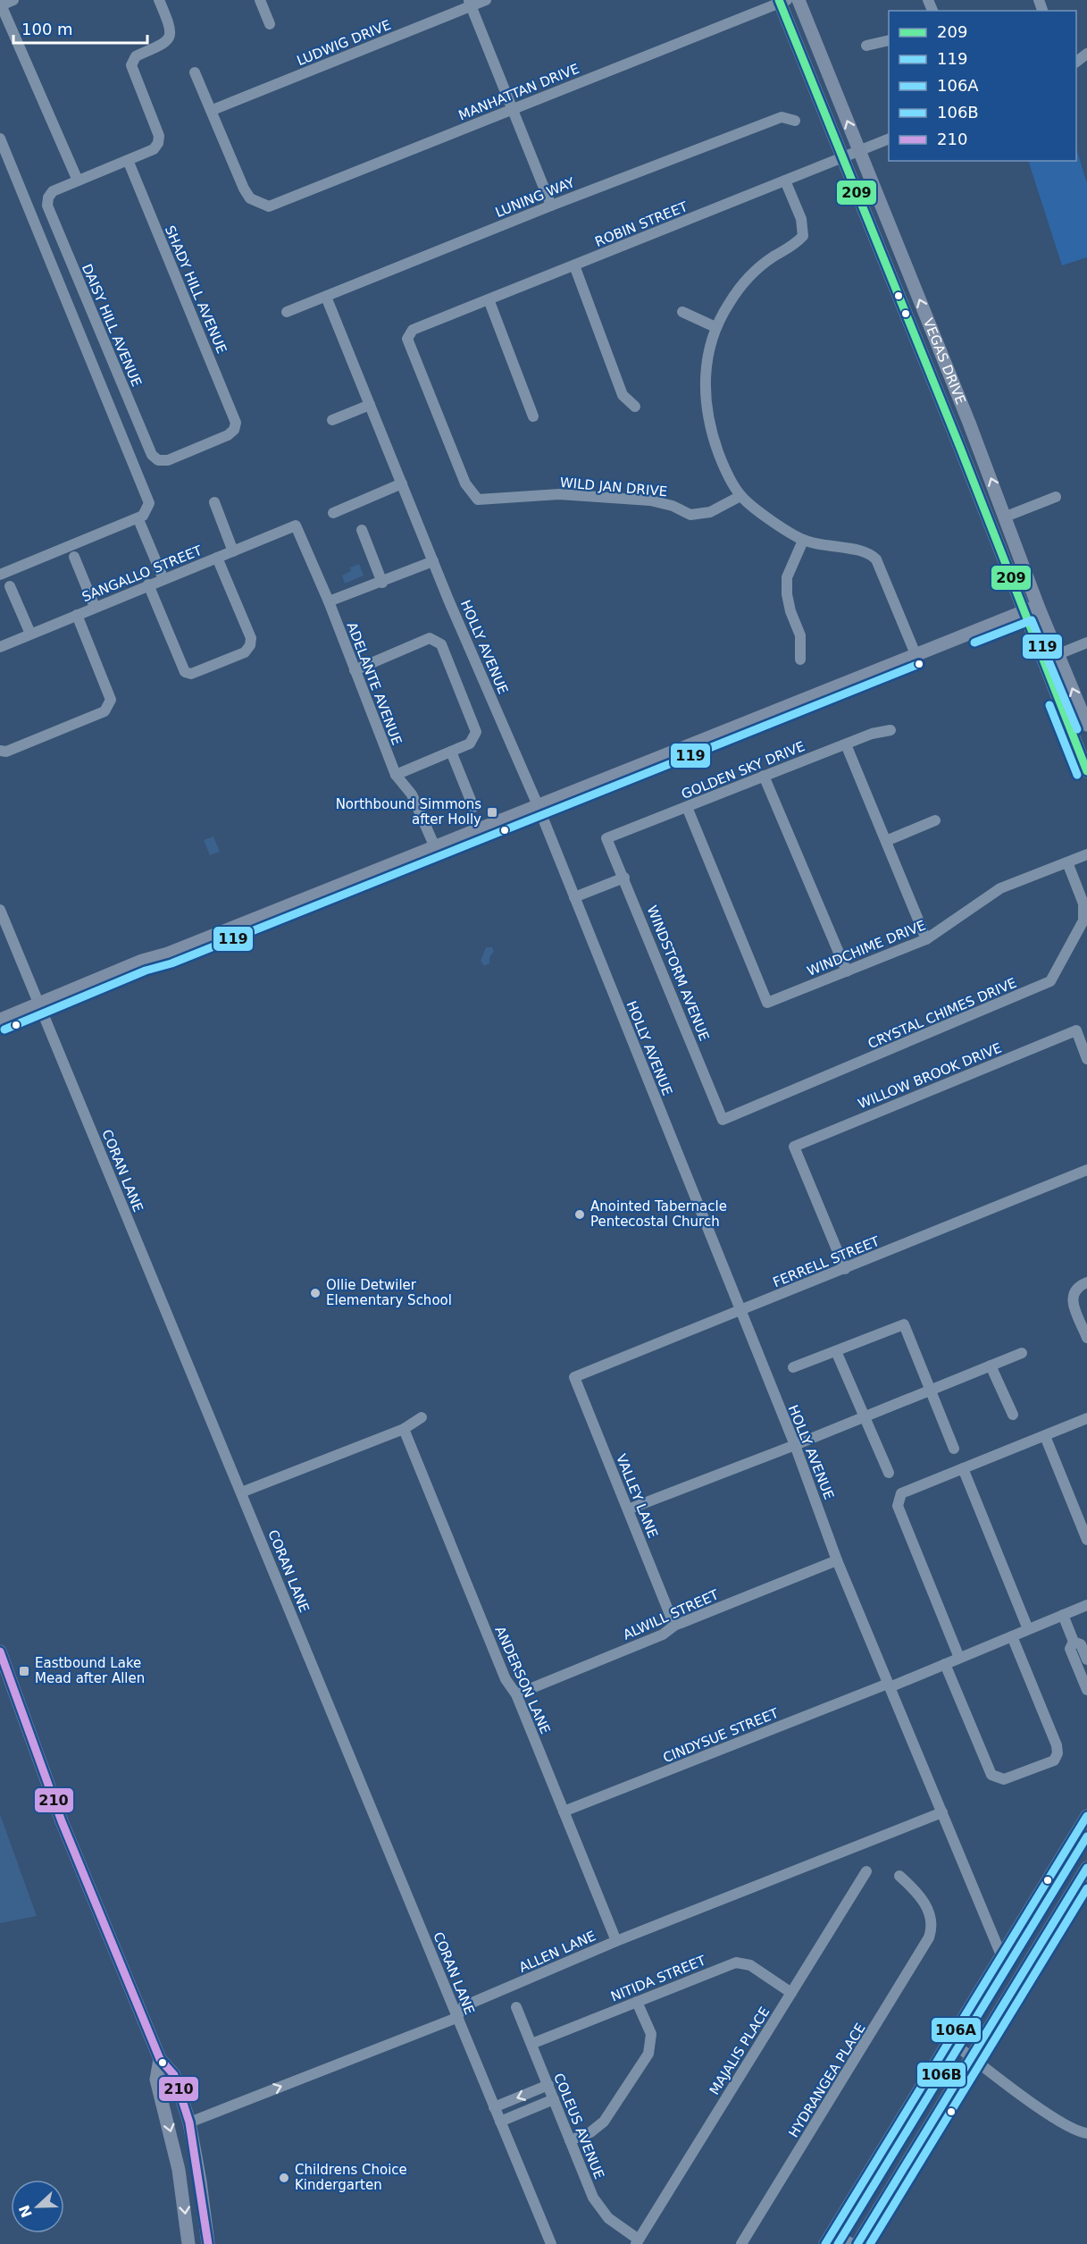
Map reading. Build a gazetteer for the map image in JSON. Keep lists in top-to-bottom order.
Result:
{
  "streets": {
    "main road": ["VEGAS DRIVE"],
    "street": [
      "LUDWIG DRIVE",
      "MANHATTAN DRIVE",
      "LUNING WAY",
      "ROBIN STREET",
      "SHADY HILL AVENUE",
      "DAISY HILL AVENUE",
      "WILD JAN DRIVE",
      "SANGALLO STREET",
      "HOLLY AVENUE",
      "ADELANTE AVENUE",
      "GOLDEN SKY DRIVE",
      "WINDCHIME DRIVE",
      "WINDSTORM AVENUE",
      "CRYSTAL CHIMES DRIVE",
      "WILLOW BROOK DRIVE",
      "CORAN LANE",
      "FERRELL STREET",
      "VALLEY LANE",
      "ALWILL STREET",
      "ANDERSON LANE",
      "CINDYSUE STREET",
      "ALLEN LANE",
      "NITIDA STREET",
      "MAJALIS PLACE",
      "HYDRANGEA PLACE",
      "COLEUS AVENUE"
    ]
  },
  "crossings": [
    ["LUDWIG DRIVE", "MANHATTAN DRIVE"],
    ["MANHATTAN DRIVE", "VEGAS DRIVE"],
    ["LUNING WAY", "HOLLY AVENUE"],
    ["ROBIN STREET", "VEGAS DRIVE"],
    ["ROBIN STREET", "WILD JAN DRIVE"],
    ["SHADY HILL AVENUE", "DAISY HILL AVENUE"],
    ["SANGALLO STREET", "ADELANTE AVENUE"],
    ["HOLLY AVENUE", "FERRELL STREET"],
    ["HOLLY AVENUE", "ALWILL STREET"],
    ["HOLLY AVENUE", "CINDYSUE STREET"],
    ["HOLLY AVENUE", "ALLEN LANE"],
    ["GOLDEN SKY DRIVE", "WINDCHIME DRIVE"],
    ["GOLDEN SKY DRIVE", "WINDSTORM AVENUE"],
    ["WINDCHIME DRIVE", "CRYSTAL CHIMES DRIVE"],
    ["WINDSTORM AVENUE", "CRYSTAL CHIMES DRIVE"],
    ["WILLOW BROOK DRIVE", "FERRELL STREET"],
    ["CORAN LANE", "ALLEN LANE"],
    ["FERRELL STREET", "VALLEY LANE"],
    ["VALLEY LANE", "ALWILL STREET"],
    ["ALWILL STREET", "ANDERSON LANE"],
    ["ANDERSON LANE", "CINDYSUE STREET"],
    ["ANDERSON LANE", "ALLEN LANE"],
    ["NITIDA STREET", "MAJALIS PLACE"],
    ["NITIDA STREET", "COLEUS AVENUE"],
    ["MAJALIS PLACE", "COLEUS AVENUE"]
  ],
  "one_way": ["ALLEN LANE"],
  "places": {
    "transit": ["Northbound Simmons after Holly", "Eastbound Lake Mead after Allen"],
    "other": ["Anointed Tabernacle Pentecostal Church", "Ollie Detwiler Elementary School", "Childrens Choice Kindergarten"]
  },
  "lines": [
    "transit line 209",
    "transit line 119",
    "transit line 210",
    "transit line 106A",
    "transit line 106B"
  ],
  "legend": [
    "209",
    "119",
    "106A",
    "106B",
    "210"
  ],
  "scale_bar": "100 m",
  "north": "left"
}
